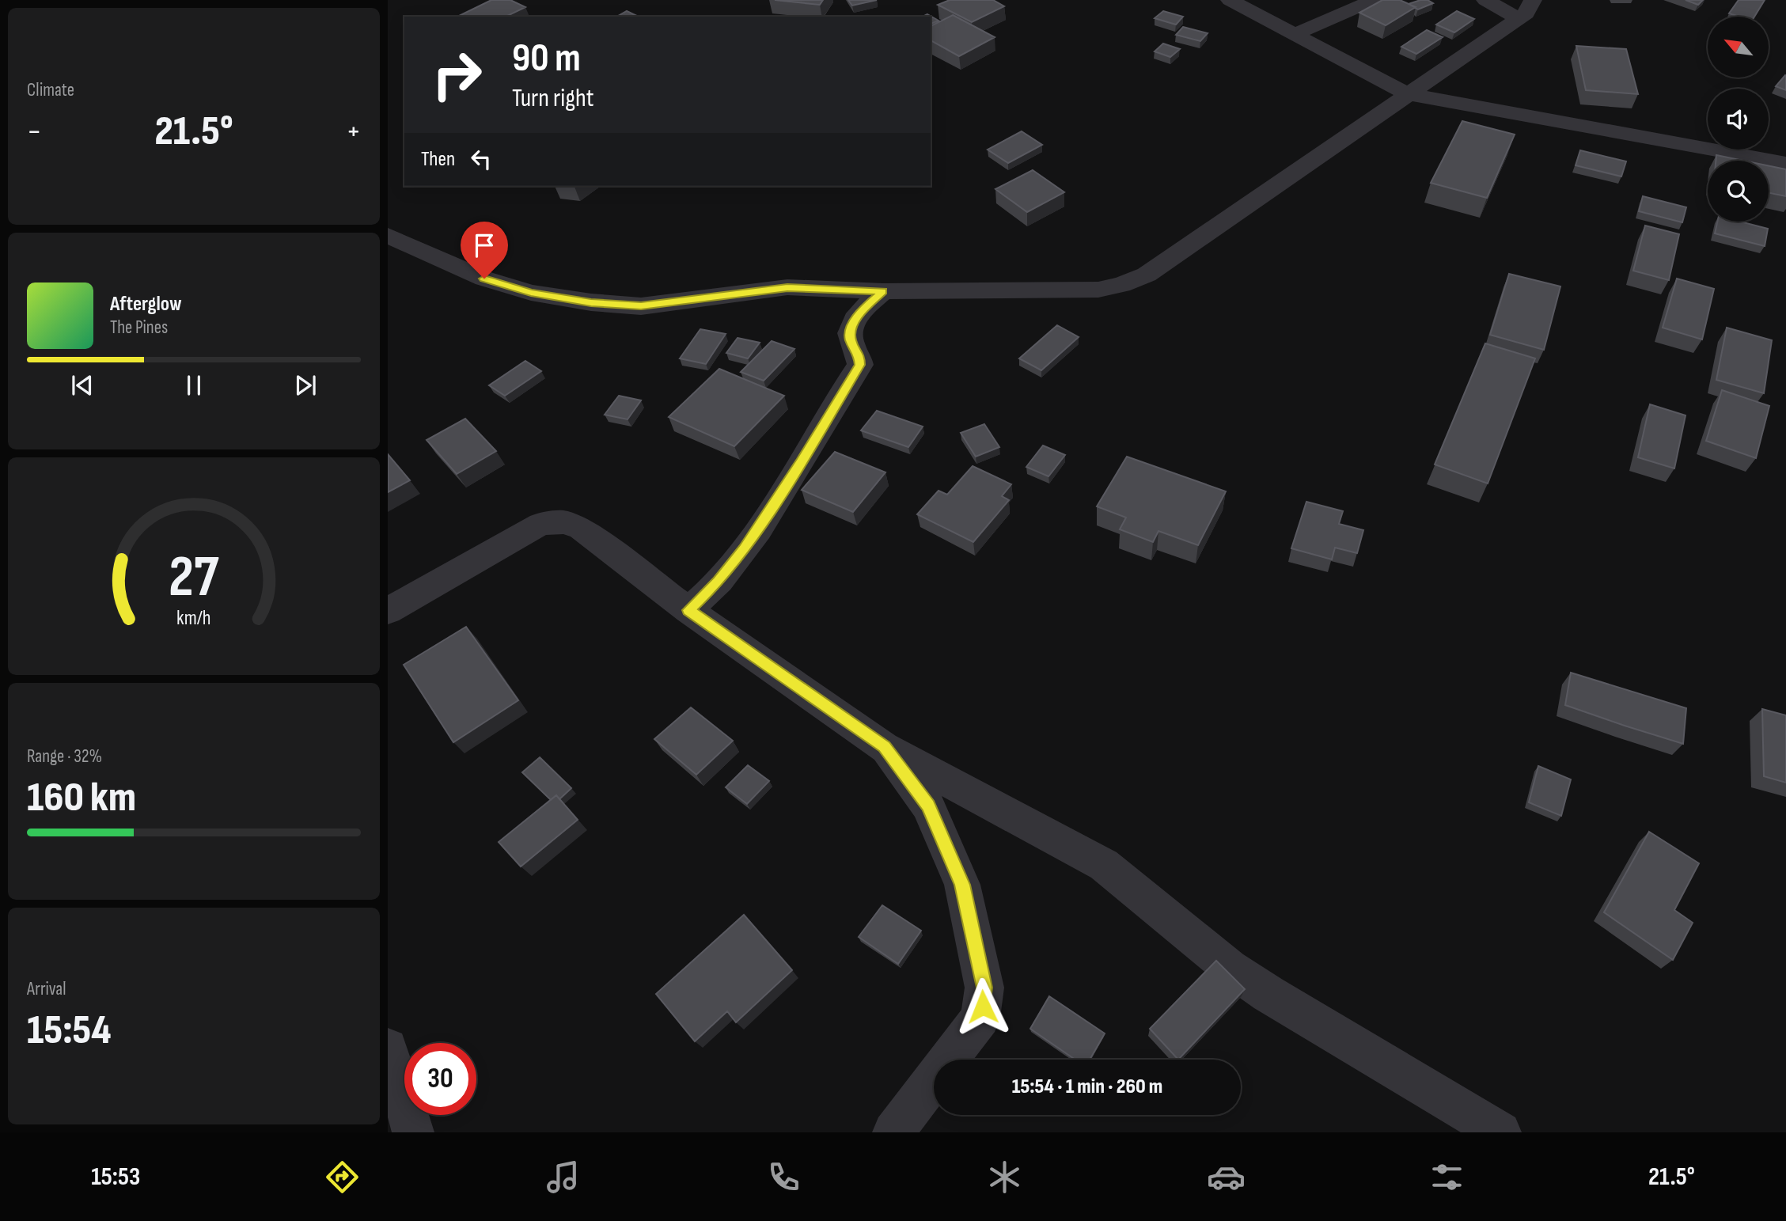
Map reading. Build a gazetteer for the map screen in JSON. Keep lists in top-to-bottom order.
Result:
{
  "north": "top left",
  "page": {
    "tile": [
      "Climate",
      ["Range · 32%", "160 km"],
      ["Arrival", "15:54"]
    ],
    "turn": ["90 m", "Turn right"],
    "heat": ["−", "21.5°", "+"],
    "then": "Then",
    "song": ["Afterglow", "The Pines"],
    "limit": "30",
    "trip": "15:54 · 1 min · 260 m",
    "tabs": ["15:53", "21.5°"],
    "gauge": ["27", "km/h"]
  }
}
